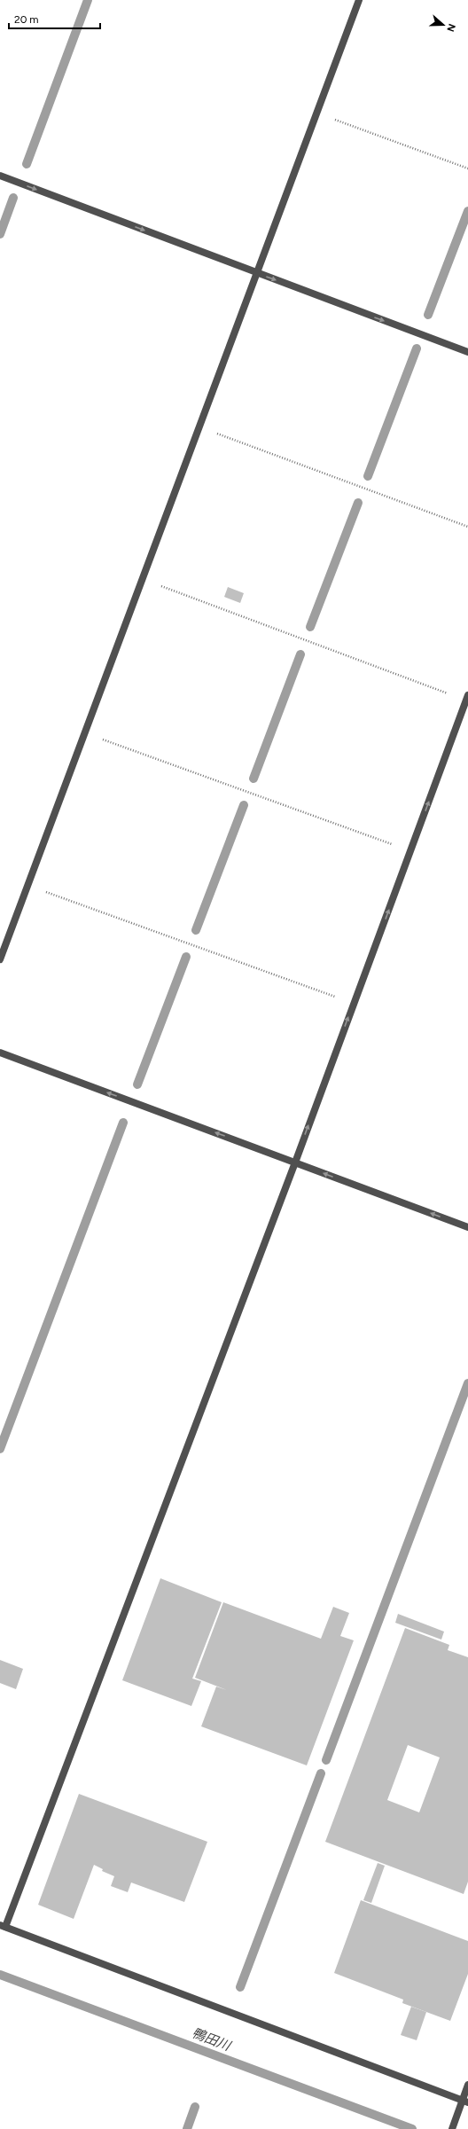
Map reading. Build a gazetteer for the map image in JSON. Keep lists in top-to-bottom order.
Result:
{
  "water": ["鴨田川"],
  "scale_bar": "20 m",
  "north": "right"
}
